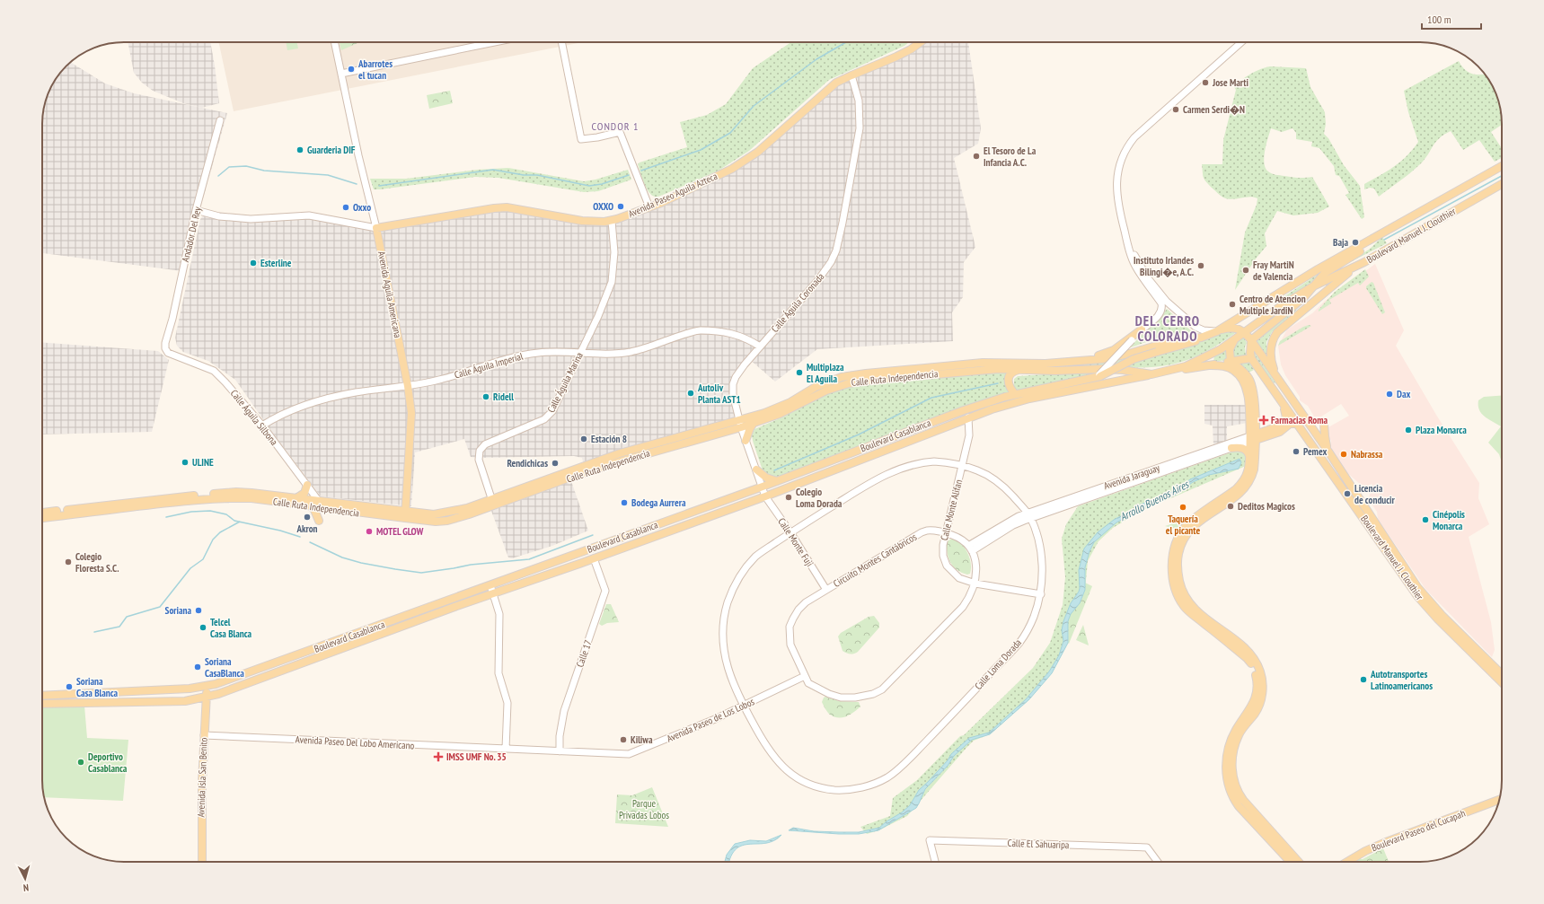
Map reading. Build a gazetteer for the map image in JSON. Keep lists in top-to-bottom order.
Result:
{
  "streets": {
    "main road": [
      "Avenida Paseo Aguila Azteca",
      "Boulevard Manuel J. Clouthier",
      "Avenida Aguila Americana",
      "Calle Ruta Independencia",
      "Boulevard Casablanca",
      "Avenida Jaraguay",
      "Avenida Isla San Benito",
      "Boulevard Paseo del Cucapah"
    ],
    "street": [
      "Andador Del Rey",
      "Calle Águila Coronada",
      "Calle Águila Imperial",
      "Calle Águila Marina",
      "Calle Águila Silbona",
      "Calle Monte Alifan",
      "Calle Monte Fuji",
      "Circuito Montes Cantábricos",
      "Calle 17",
      "Calle Loma Dorada",
      "Avenida Paseo de Los Lobos",
      "Avenida Paseo Del Lobo Americano",
      "Calle El Sahuaripa"
    ]
  },
  "crossings": [
    ["Avenida Paseo Aguila Azteca", "Avenida Aguila Americana"],
    ["Avenida Paseo Aguila Azteca", "Calle Águila Coronada"],
    ["Avenida Paseo Aguila Azteca", "Calle Águila Marina"],
    ["Andador Del Rey", "Calle Águila Silbona"],
    ["Boulevard Manuel J. Clouthier", "Calle Ruta Independencia"],
    ["Boulevard Manuel J. Clouthier", "Boulevard Casablanca"],
    ["Boulevard Manuel J. Clouthier", "Avenida Jaraguay"],
    ["Avenida Aguila Americana", "Calle Águila Imperial"],
    ["Avenida Aguila Americana", "Calle Ruta Independencia"],
    ["Calle Águila Coronada", "Calle Águila Imperial"],
    ["Calle Águila Coronada", "Calle Ruta Independencia"],
    ["Calle Águila Coronada", "Boulevard Casablanca"],
    ["Calle Águila Coronada", "Calle Monte Fuji"],
    ["Calle Águila Imperial", "Calle Águila Marina"],
    ["Calle Águila Imperial", "Calle Águila Silbona"],
    ["Calle Ruta Independencia", "Calle Águila Marina"],
    ["Calle Ruta Independencia", "Calle Águila Silbona"],
    ["Calle Ruta Independencia", "Boulevard Casablanca"],
    ["Boulevard Casablanca", "Calle Monte Alifan"],
    ["Boulevard Casablanca", "Calle Monte Fuji"],
    ["Boulevard Casablanca", "Calle 17"],
    ["Boulevard Casablanca", "Avenida Isla San Benito"],
    ["Avenida Jaraguay", "Circuito Montes Cantábricos"],
    ["Avenida Jaraguay", "Calle Loma Dorada"],
    ["Calle Monte Alifan", "Circuito Montes Cantábricos"],
    ["Calle Monte Alifan", "Calle Loma Dorada"],
    ["Calle Monte Fuji", "Circuito Montes Cantábricos"],
    ["Calle Monte Fuji", "Calle Loma Dorada"],
    ["Circuito Montes Cantábricos", "Avenida Paseo de Los Lobos"],
    ["Calle 17", "Avenida Paseo de Los Lobos"],
    ["Calle Loma Dorada", "Avenida Paseo de Los Lobos"],
    ["Avenida Paseo de Los Lobos", "Avenida Paseo Del Lobo Americano"],
    ["Avenida Paseo Del Lobo Americano", "Avenida Isla San Benito"]
  ],
  "districts": ["CONDOR 1", "DEL. CERRO COLORADO"],
  "water": ["Arrollo Buenos Aires"],
  "parks": ["Parque Privadas Lobos"],
  "places": {
    "other": [
      "Abarrotes el tucan",
      "Jose Marti",
      "Carmen Serdi�N",
      "Guarderia DIF",
      "El Tesoro de La Infancia A.C.",
      "OXXO",
      "Oxxo",
      "Baja",
      "Esterline",
      "Instituto Irlandes Bilingi�e, A.C.",
      "Fray MartiN de Valencia",
      "Centro de Atencion Multiple JardiN",
      "Multiplaza El Aguila",
      "Autoliv Planta AST1",
      "Dax",
      "Ridell",
      "Plaza Monarca",
      "Estación 8",
      "Pemex",
      "Nabrassa",
      "ULINE",
      "Rendichicas",
      "Licencia de conducir",
      "Colegio Loma Dorada",
      "Bodega Aurrera",
      "Deditos Magicos",
      "Taquería el picante",
      "Akron",
      "Cinépolis Monarca",
      "MOTEL GLOW",
      "Colegio Floresta S.C.",
      "Soriana",
      "Telcel Casa Blanca",
      "Soriana CasaBlanca",
      "Autotransportes Latinoamericanos",
      "Soriana Casa Blanca",
      "Kiliwa",
      "Deportivo Casablanca"
    ],
    "health": ["Farmacias Roma", "IMSS UMF No. 35"]
  },
  "scale_bar": "100 m",
  "north": "bottom"
}
